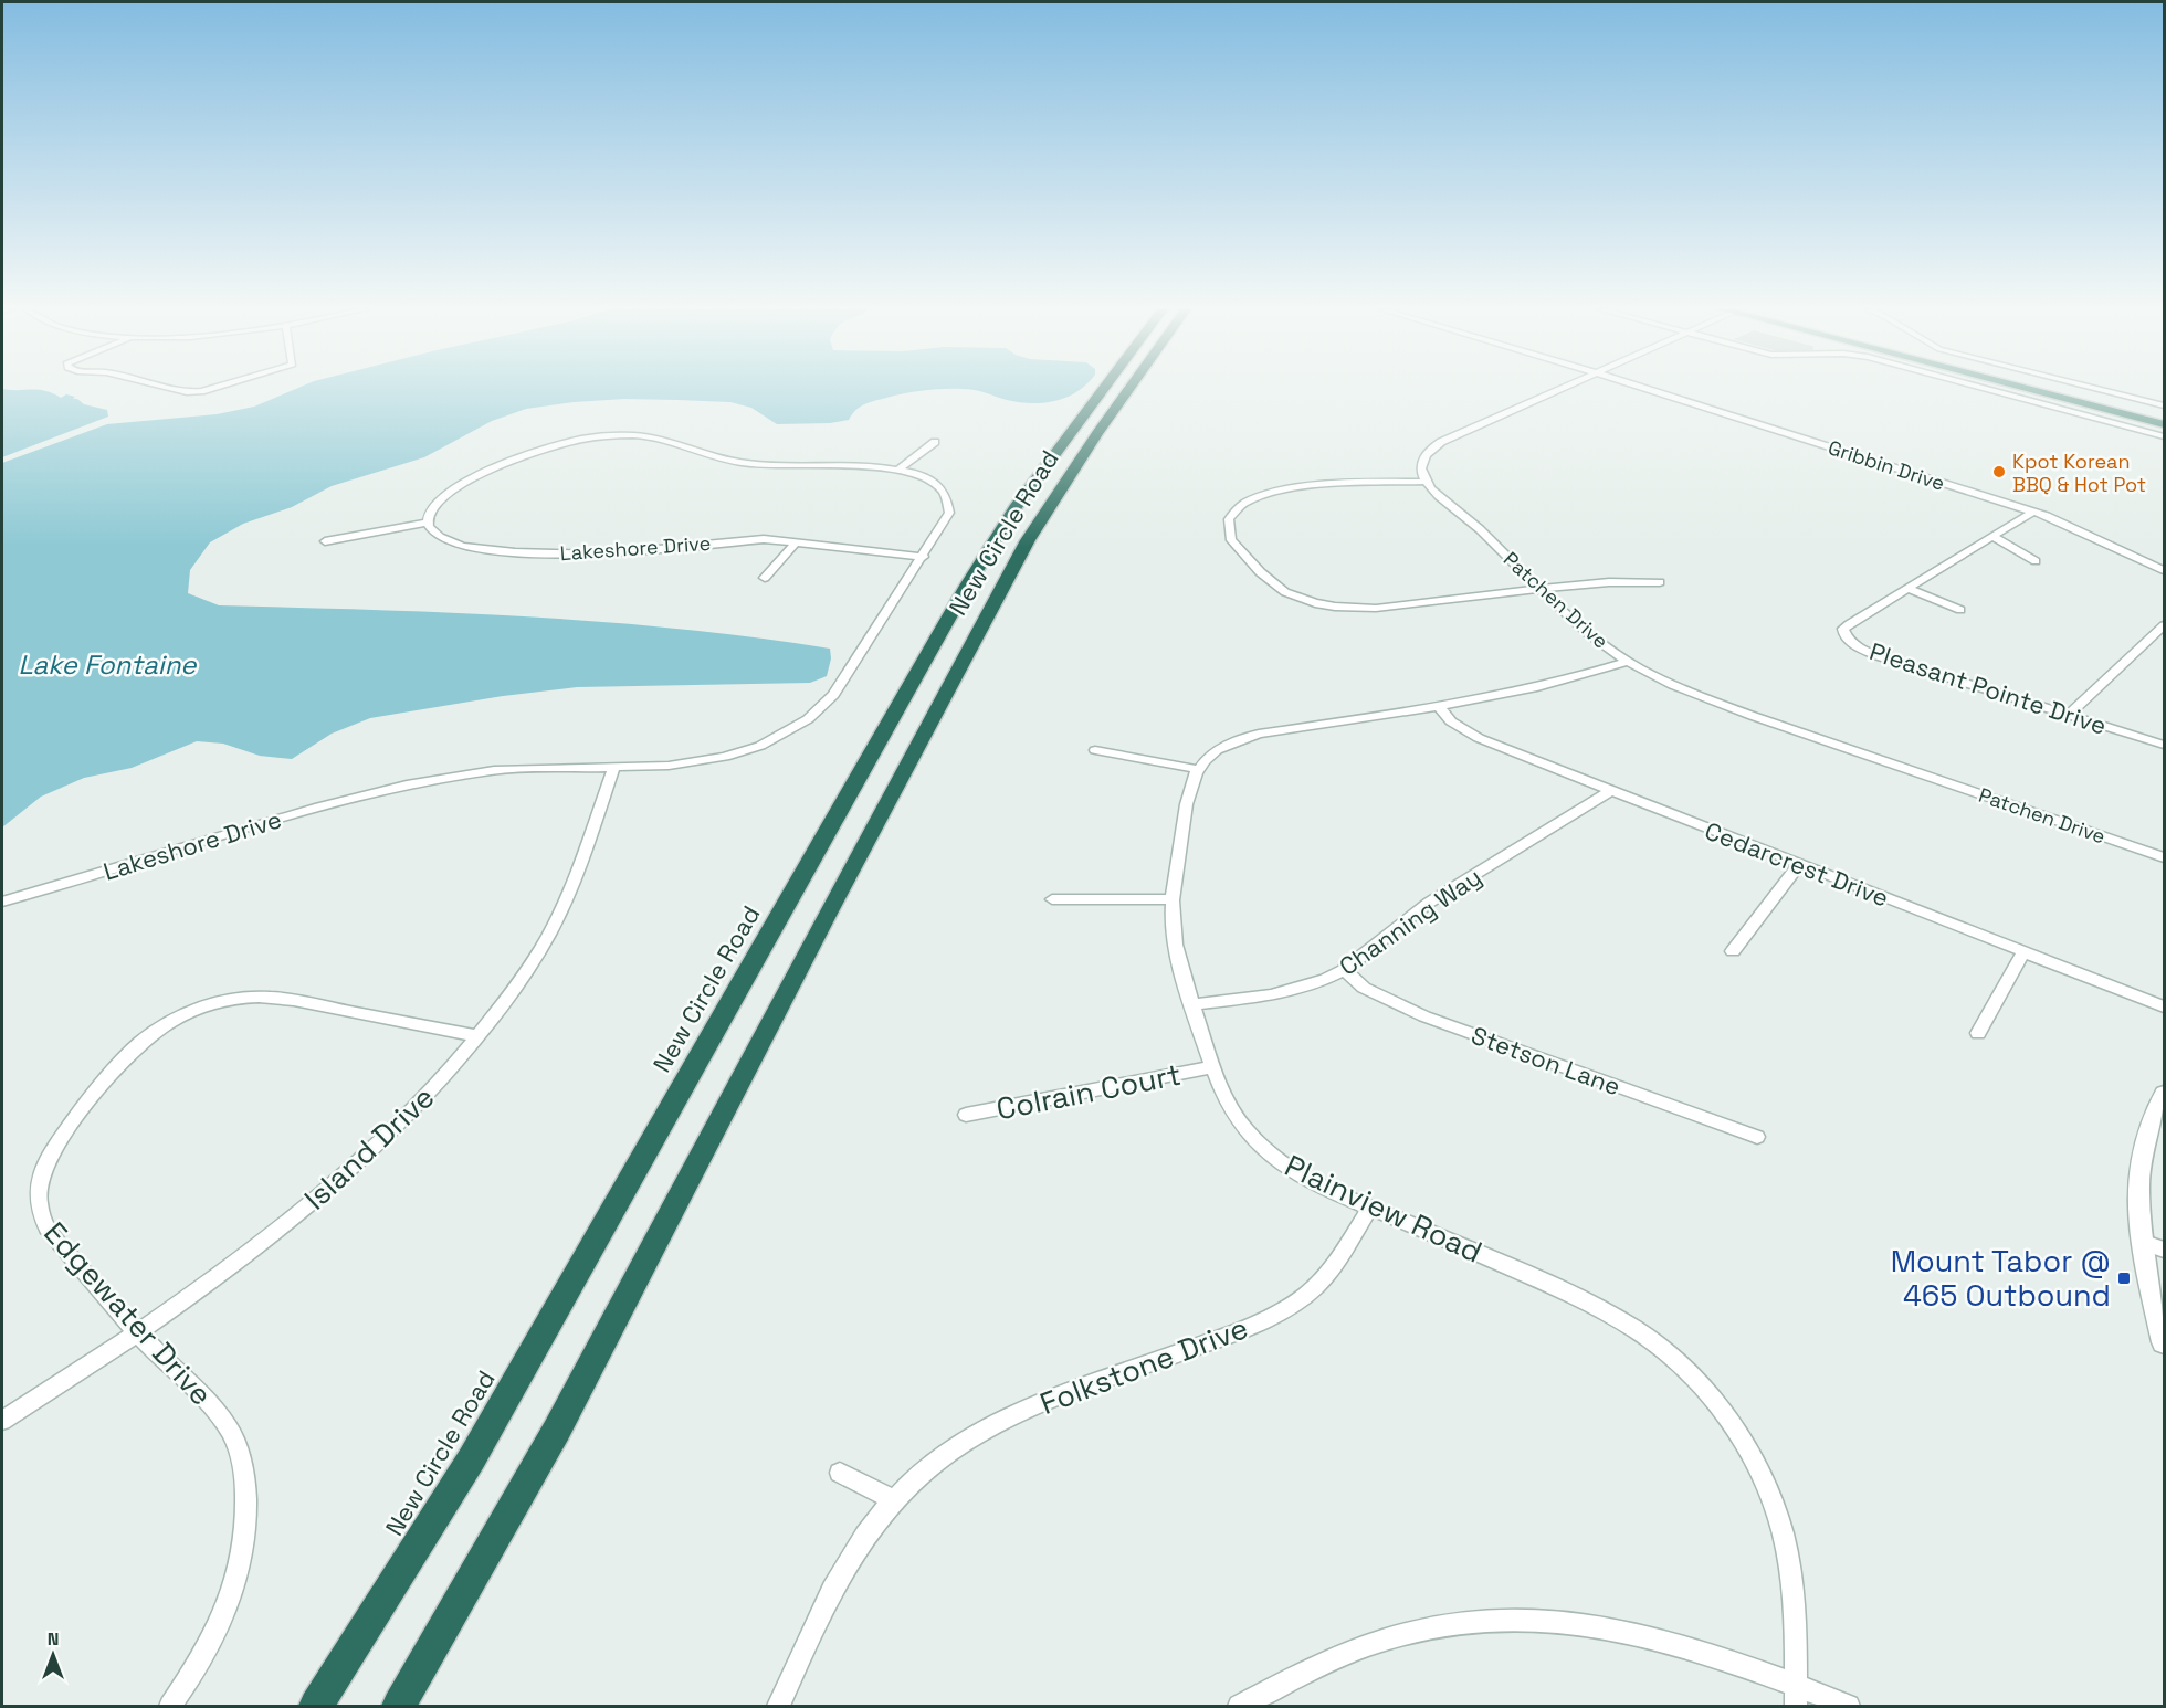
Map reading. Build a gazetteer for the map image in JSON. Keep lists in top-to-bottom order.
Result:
{
  "streets": {
    "highway": ["New Circle Road"],
    "street": [
      "Gribbin Drive",
      "Lakeshore Drive",
      "Patchen Drive",
      "Pleasant Pointe Drive",
      "Cedarcrest Drive",
      "Channing Way",
      "Stetson Lane",
      "Colrain Court",
      "Island Drive",
      "Plainview Road",
      "Edgewater Drive",
      "Folkstone Drive"
    ]
  },
  "crossings": [
    ["Gribbin Drive", "Pleasant Pointe Drive"],
    ["Lakeshore Drive", "Island Drive"],
    ["Cedarcrest Drive", "Channing Way"],
    ["Channing Way", "Stetson Lane"],
    ["Channing Way", "Plainview Road"],
    ["Colrain Court", "Plainview Road"],
    ["Island Drive", "Edgewater Drive"],
    ["Plainview Road", "Folkstone Drive"]
  ],
  "water": ["Lake Fontaine"],
  "places": {
    "other": ["Kpot Korean BBQ & Hot Pot"],
    "transit": ["Mount Tabor @ 465 Outbound"]
  },
  "north": "top"
}
